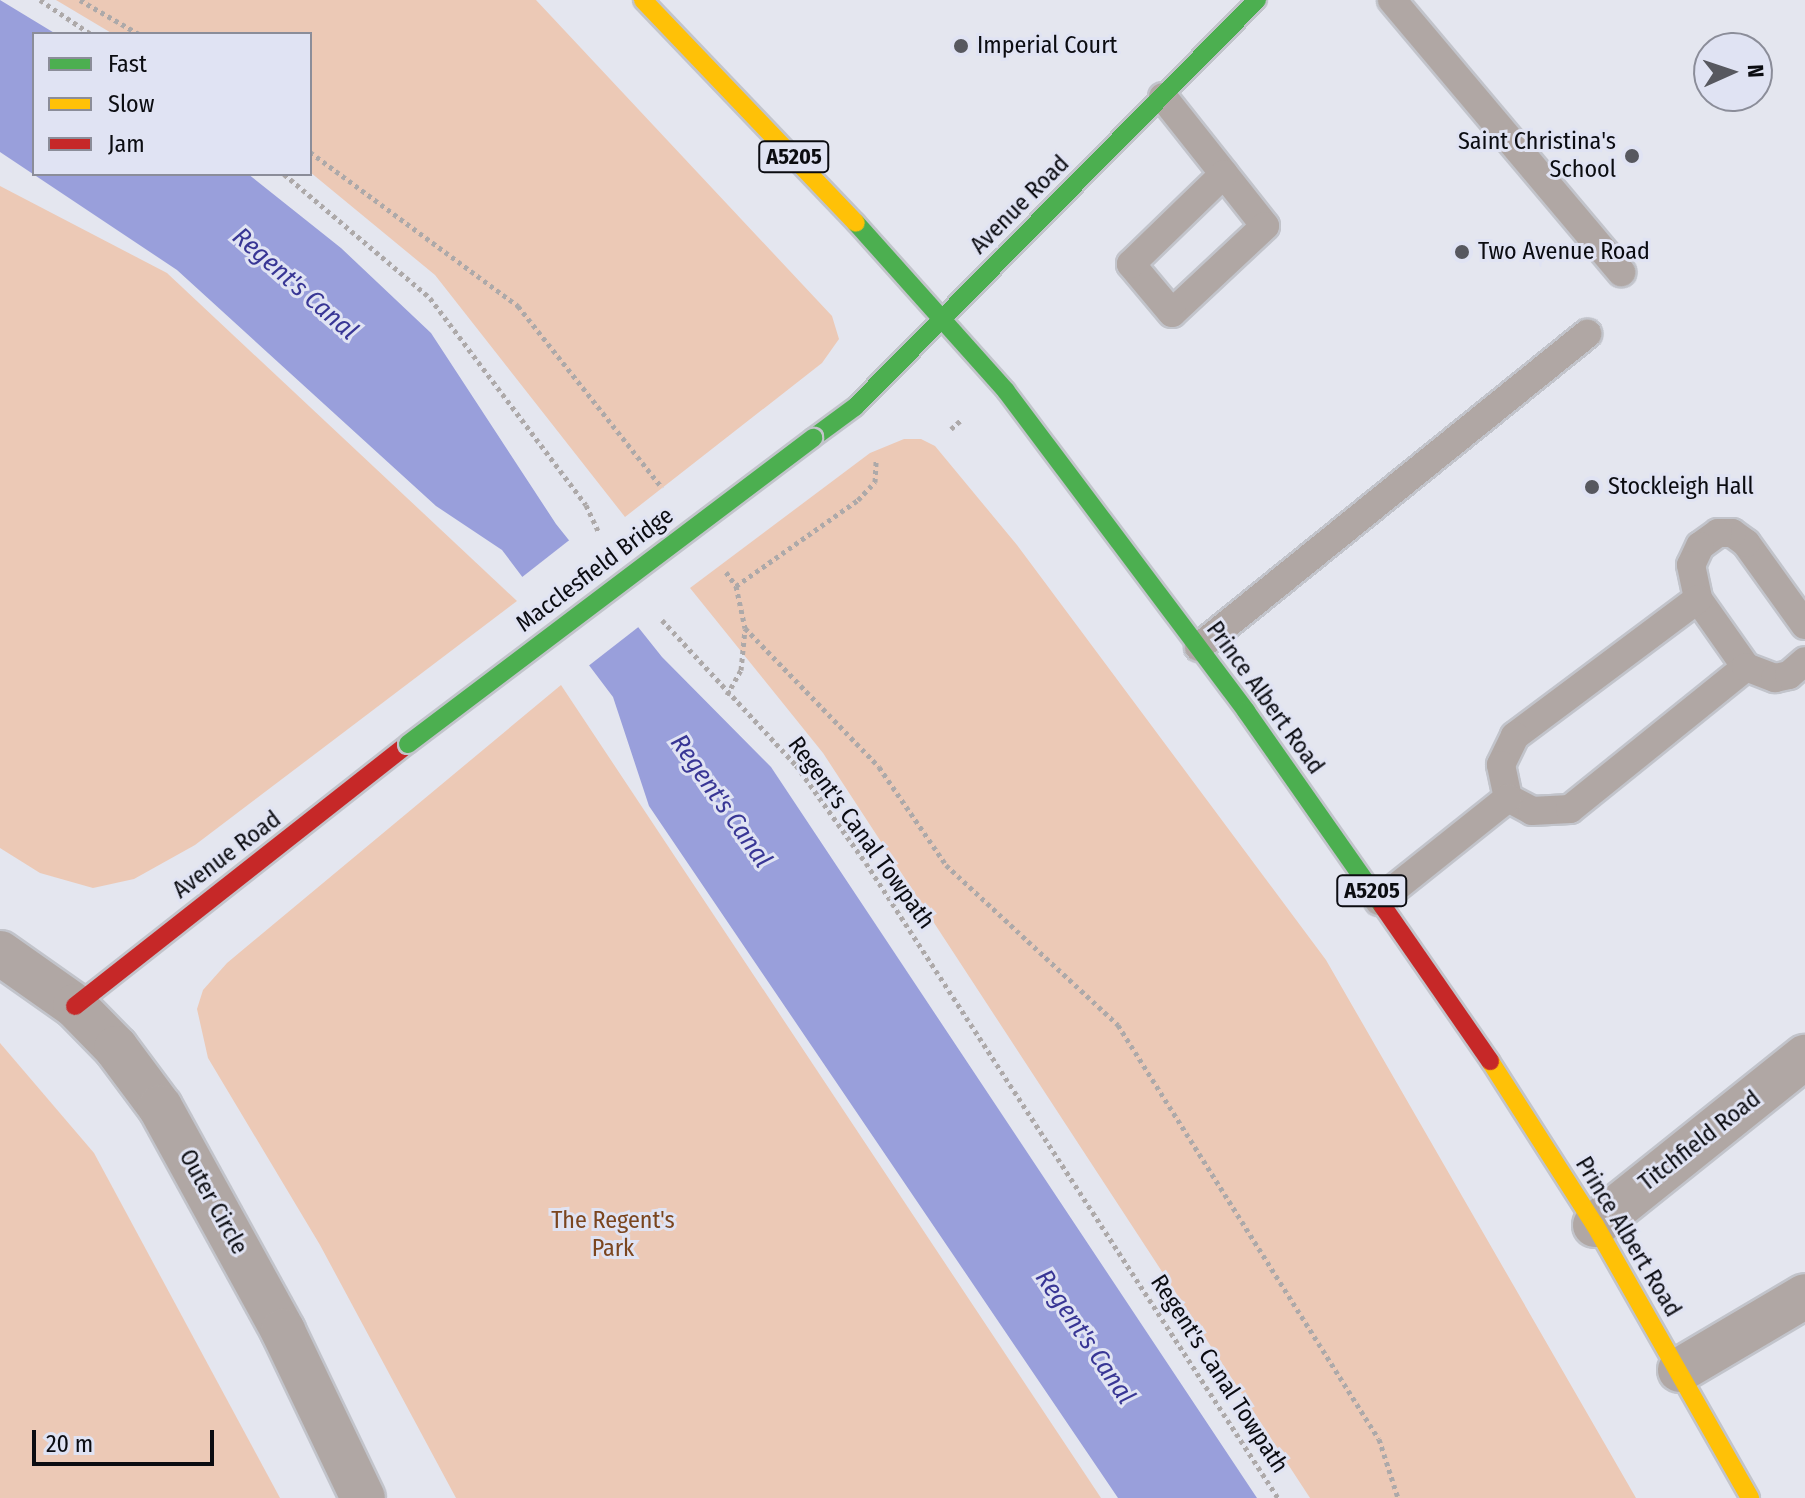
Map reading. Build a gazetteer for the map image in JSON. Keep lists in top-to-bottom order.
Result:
{
  "streets": {
    "main road": [
      "A5205",
      "Avenue Road",
      "Macclesfield Bridge",
      "Prince Albert Road"
    ],
    "street": ["Titchfield Road", "Outer Circle"],
    "path": ["Regent's Canal Towpath"]
  },
  "crossings": [
    ["Avenue Road", "Macclesfield Bridge"],
    ["Avenue Road", "Prince Albert Road"],
    ["Avenue Road", "Outer Circle"],
    ["Prince Albert Road", "Titchfield Road"]
  ],
  "water": ["Regent's Canal"],
  "parks": ["The Regent's Park"],
  "places": [
    "Imperial Court",
    "Saint Christina's School",
    "Two Avenue Road",
    "Stockleigh Hall"
  ],
  "legend": ["Fast", "Slow", "Jam"],
  "scale_bar": "20 m",
  "north": "right"
}
